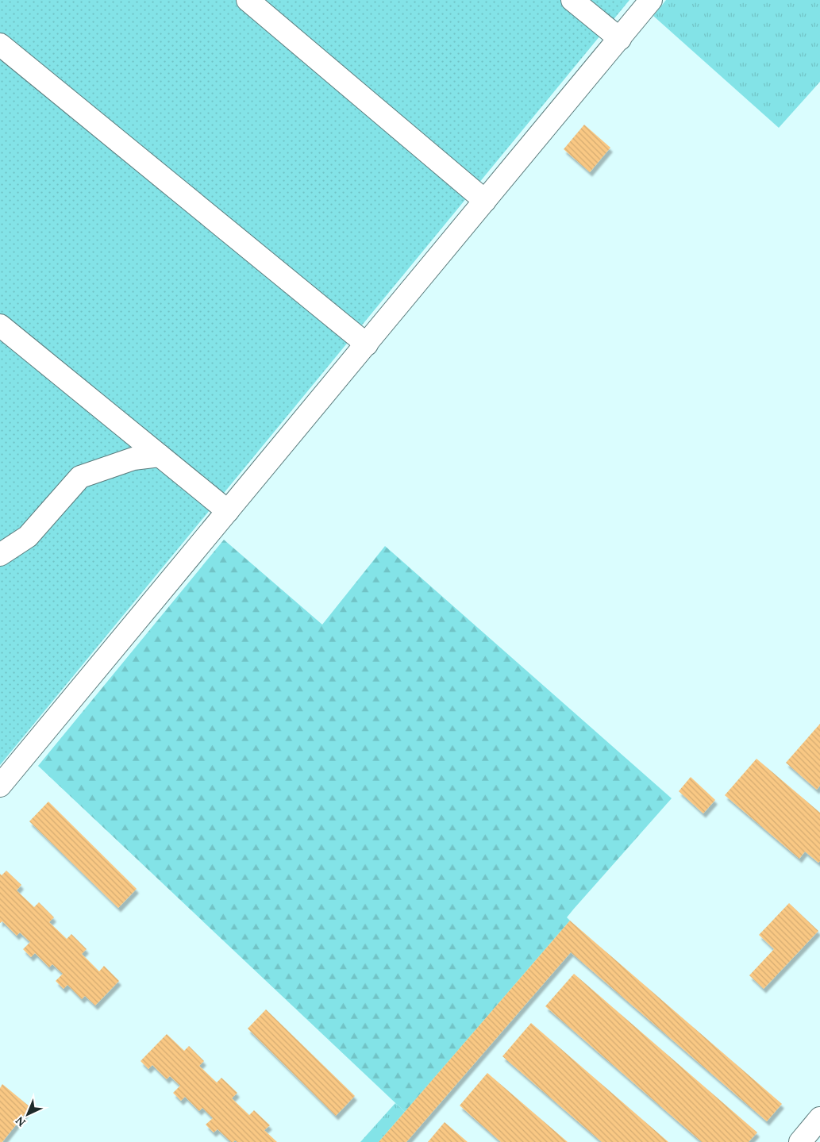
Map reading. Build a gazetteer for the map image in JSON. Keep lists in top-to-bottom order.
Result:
{
  "north": "bottom left"
}
